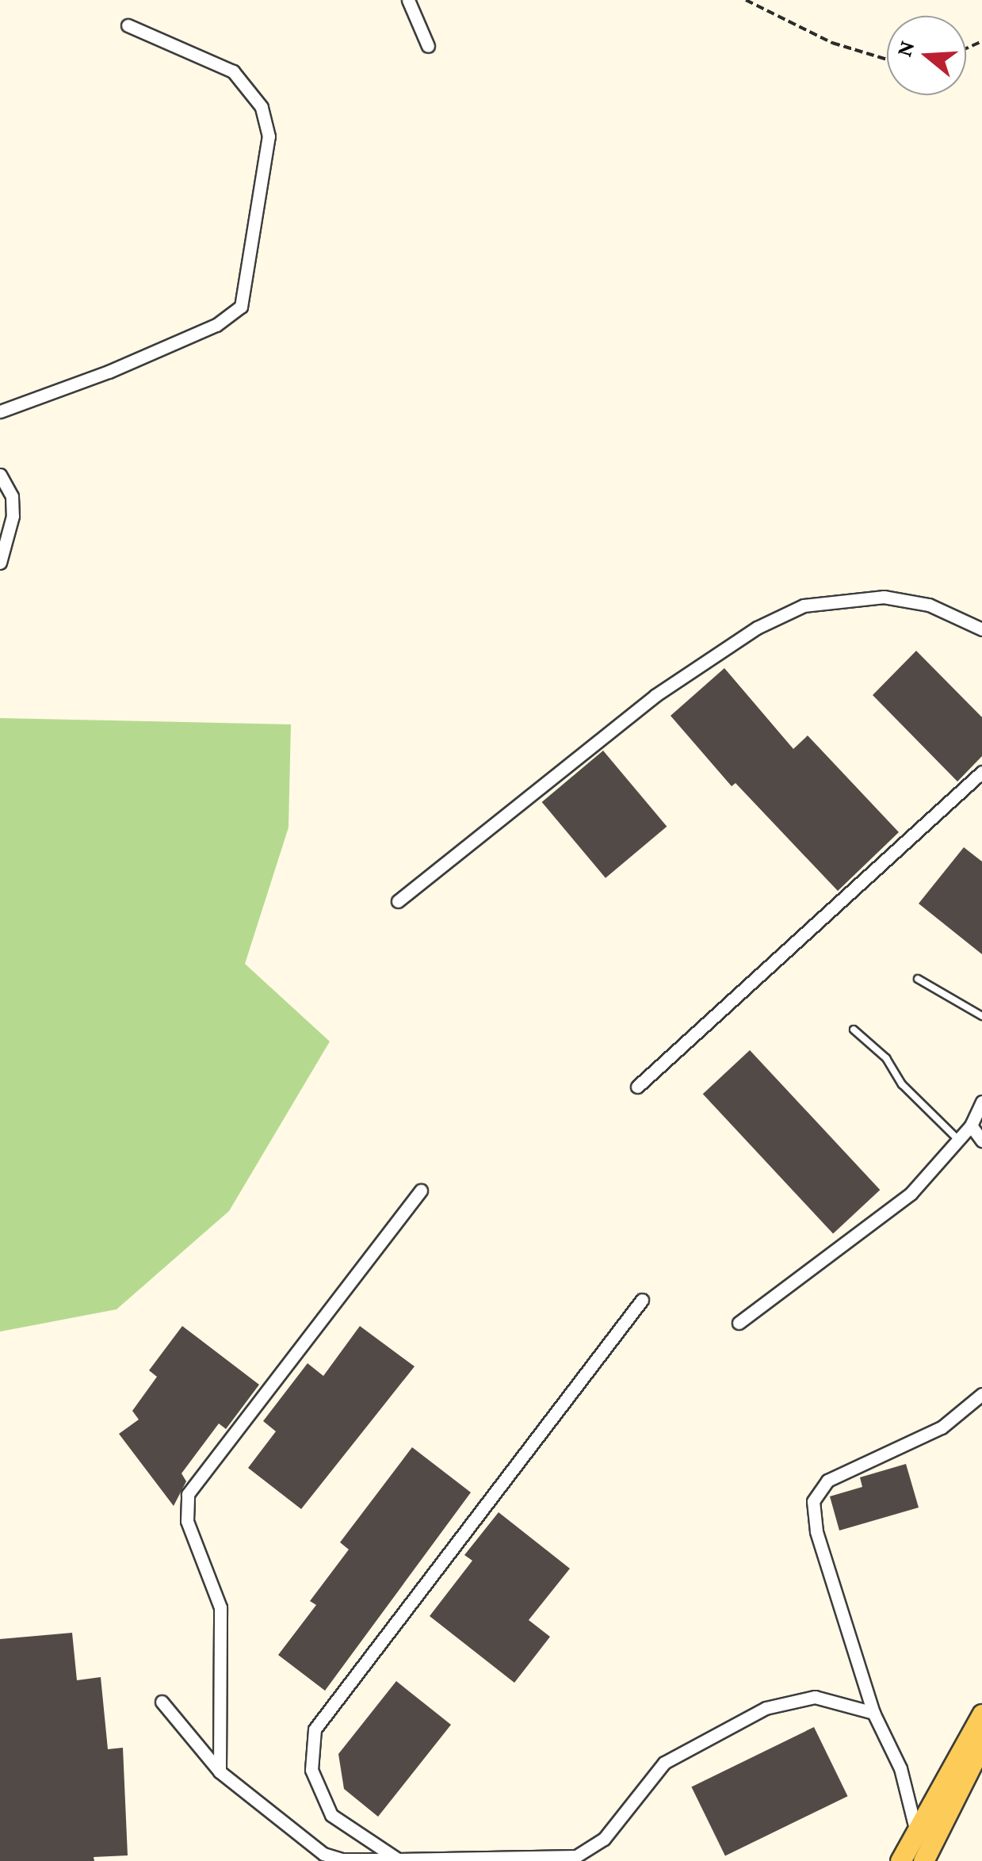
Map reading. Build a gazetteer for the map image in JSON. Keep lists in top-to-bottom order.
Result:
{
  "north": "left"
}
